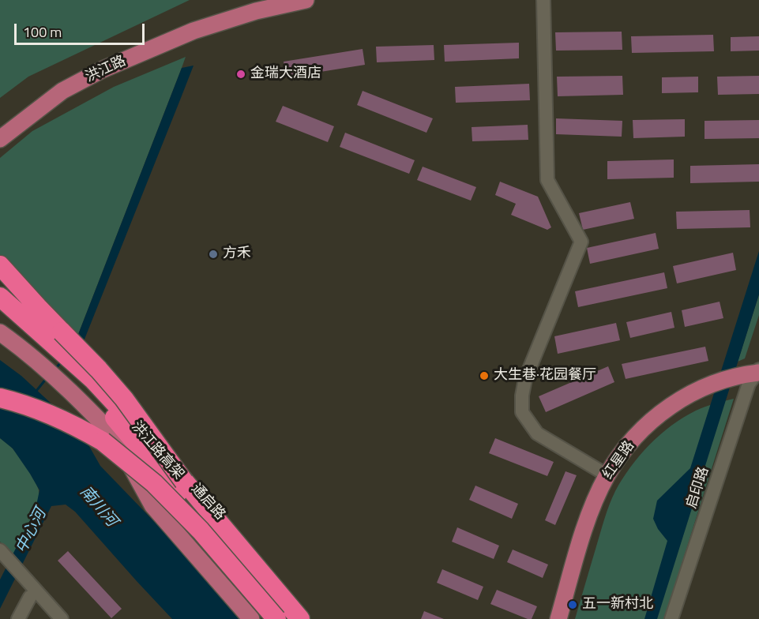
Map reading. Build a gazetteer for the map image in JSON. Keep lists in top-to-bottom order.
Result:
{
  "streets": {
    "highway": ["洪江路高架"],
    "main road": ["洪江路", "红星路", "通启路"],
    "street": ["启印路"]
  },
  "crossings": [
    ["红星路", "启印路"]
  ],
  "water": ["南川河", "中心河"],
  "places": [
    "金瑞大酒店",
    "方禾",
    "大生巷·花园餐厅",
    "五一新村北"
  ],
  "scale_bar": "100 m"
}
